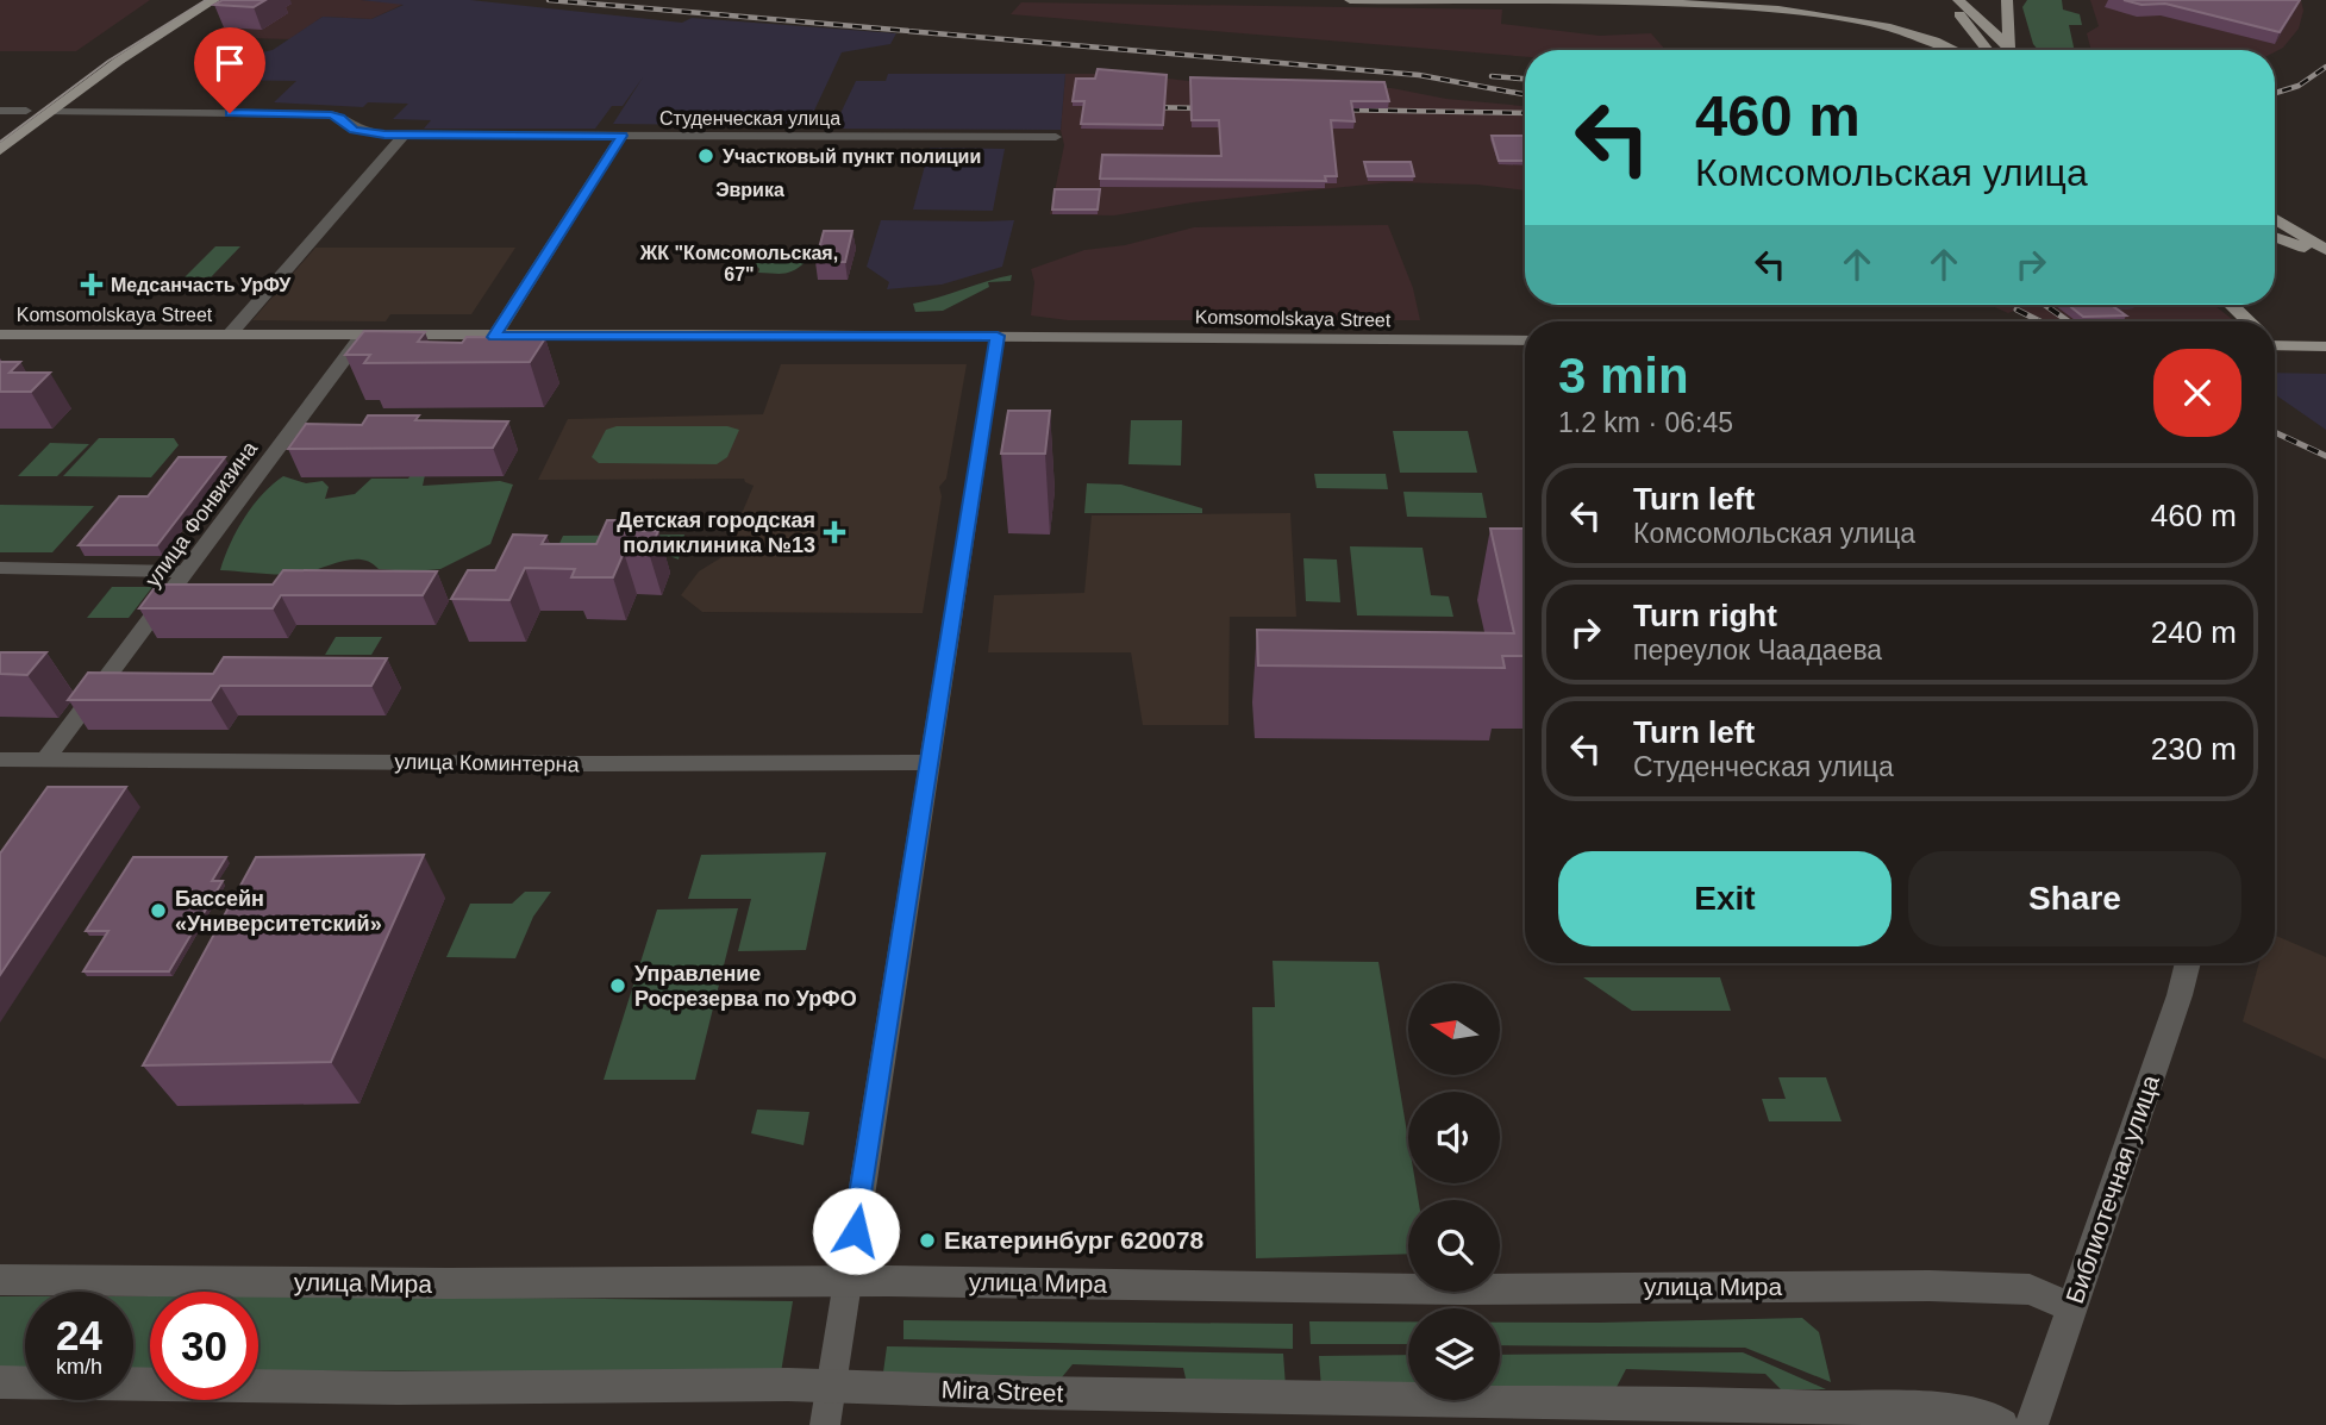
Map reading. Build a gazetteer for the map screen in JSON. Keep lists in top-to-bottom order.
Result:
{
  "streets": {
    "main road": ["Komsomolskaya Street"],
    "street": [
      "Студенческая улица",
      "улица Фонвизина",
      "улица Коминтерна",
      "Библиотечная улица",
      "улица Мира",
      "Mira Street"
    ]
  },
  "crossings": [
    ["Komsomolskaya Street", "улица Фонвизина"],
    ["улица Фонвизина", "улица Коминтерна"],
    ["Библиотечная улица", "улица Мира"]
  ],
  "districts": ["Эврика", "ЖК \"Комсомольская, 67\""],
  "places": {
    "other": [
      "Участковый пункт полиции",
      "Бассейн «Университетский»",
      "Управление Росрезерва по УрФО",
      "Екатеринбург 620078"
    ],
    "health": ["Медсанчасть УрФУ", "Детская городская поликлиника №13"]
  },
  "north": "left",
  "page": {
    "turn": ["460 m", "Комсомольская улица"],
    "heading": ["3 min", "1.2 km · 06:45"],
    "list": [
      {
        "name": "Turn left",
        "note": "Комсомольская улица",
        "value": "460 m"
      },
      {
        "name": "Turn right",
        "note": "переулок Чаадаева",
        "value": "240 m"
      },
      {
        "name": "Turn left",
        "note": "Студенческая улица",
        "value": "230 m"
      }
    ],
    "buttons": ["Exit", "Share"],
    "speed": "24 km/h",
    "limit": "30"
  }
}
